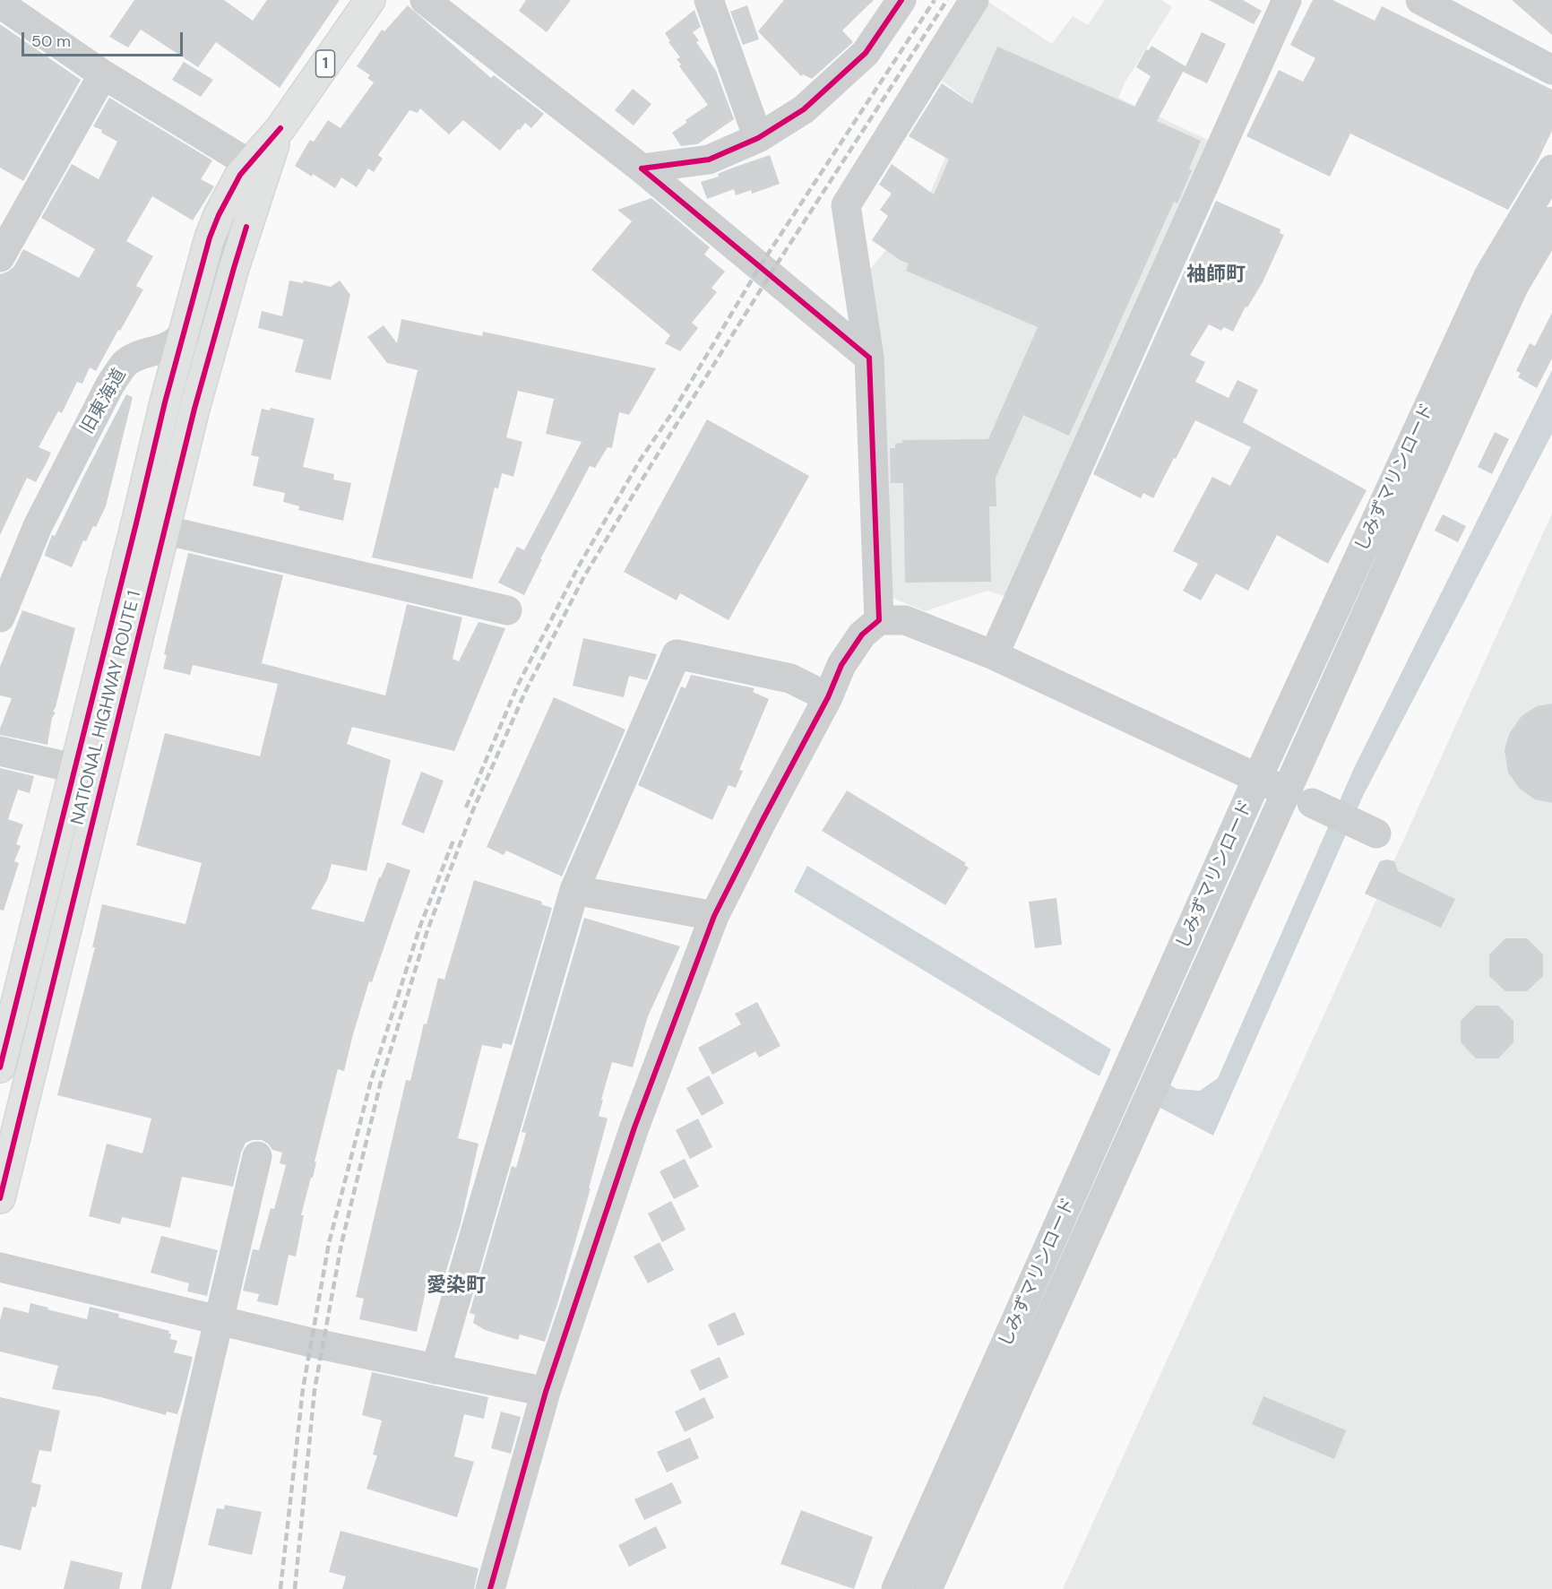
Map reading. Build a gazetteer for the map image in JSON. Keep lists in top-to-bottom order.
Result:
{
  "streets": {
    "highway": ["1", "NATIONAL HIGHWAY ROUTE 1"],
    "street": ["旧東海道", "しみずマリンロード"]
  },
  "crossings": [
    ["旧東海道", "NATIONAL HIGHWAY ROUTE 1"]
  ],
  "districts": ["袖師町", "愛染町"],
  "scale_bar": "50 m"
}
